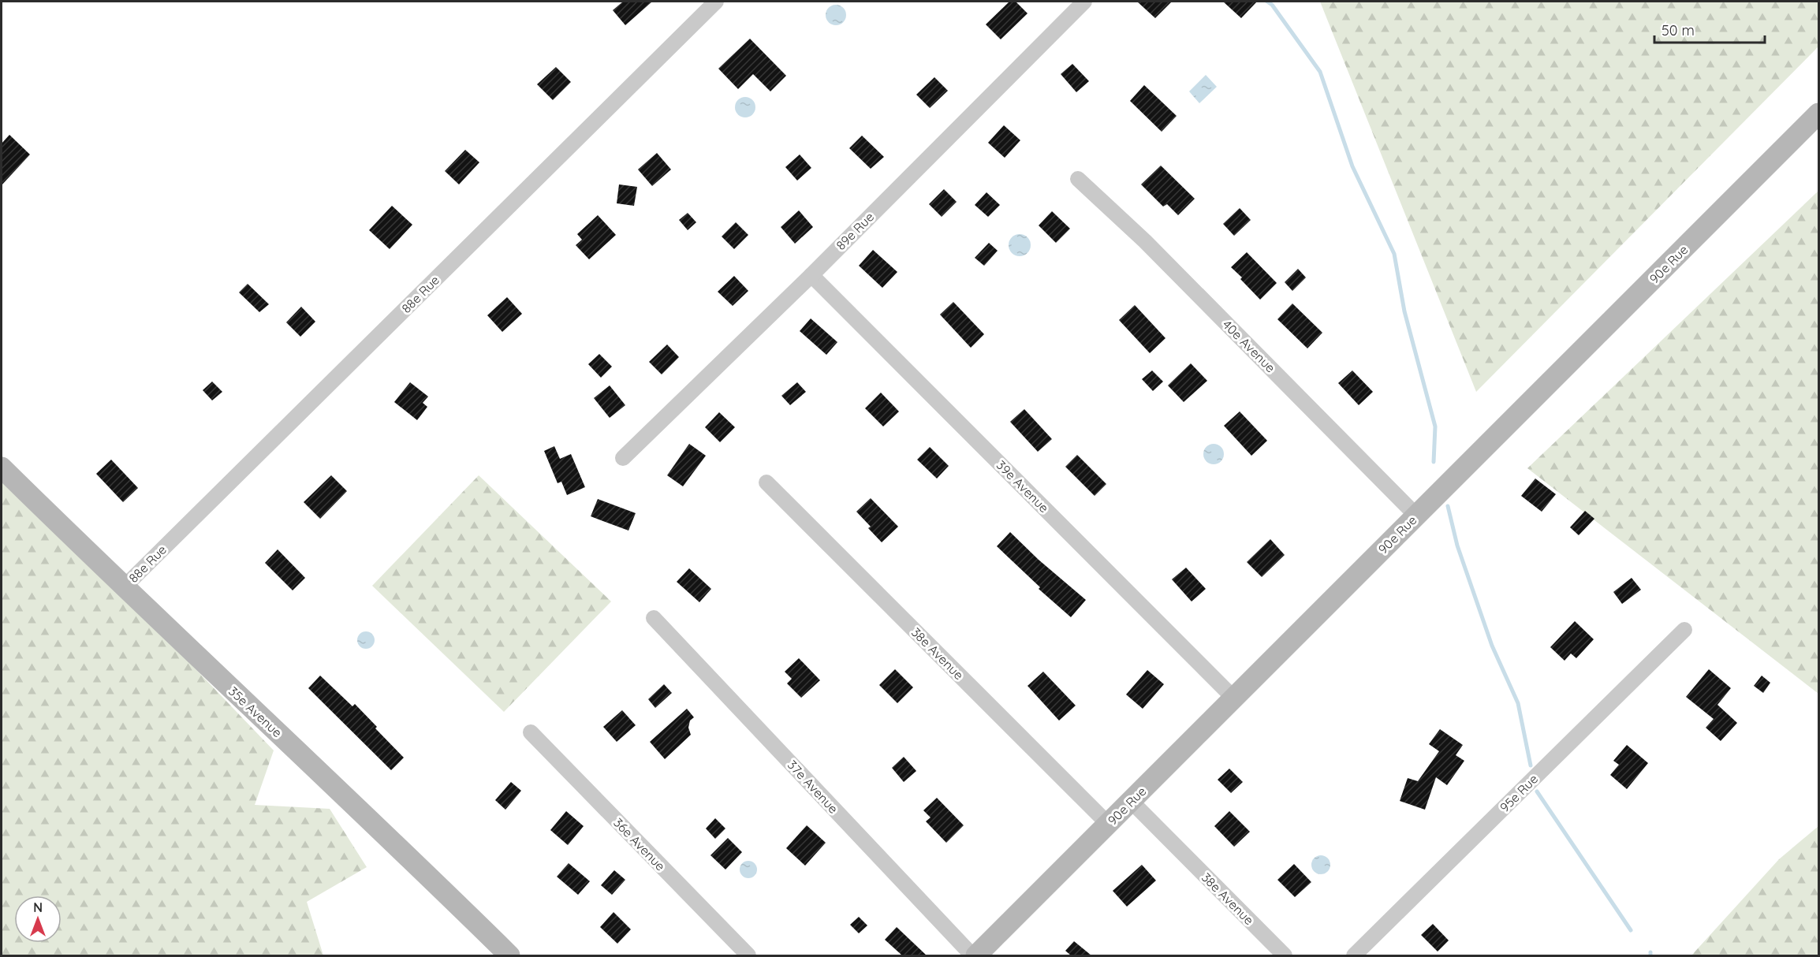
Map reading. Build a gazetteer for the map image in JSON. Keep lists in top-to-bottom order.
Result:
{
  "streets": {
    "street": [
      "89e Rue",
      "90e Rue",
      "88e Rue",
      "40e Avenue",
      "39e Avenue",
      "38e Avenue",
      "35e Avenue",
      "37e Avenue",
      "95e Rue",
      "36e Avenue"
    ]
  },
  "crossings": [
    ["89e Rue", "39e Avenue"],
    ["90e Rue", "40e Avenue"],
    ["90e Rue", "39e Avenue"],
    ["90e Rue", "38e Avenue"],
    ["88e Rue", "35e Avenue"]
  ],
  "scale_bar": "50 m",
  "north": "top"
}
